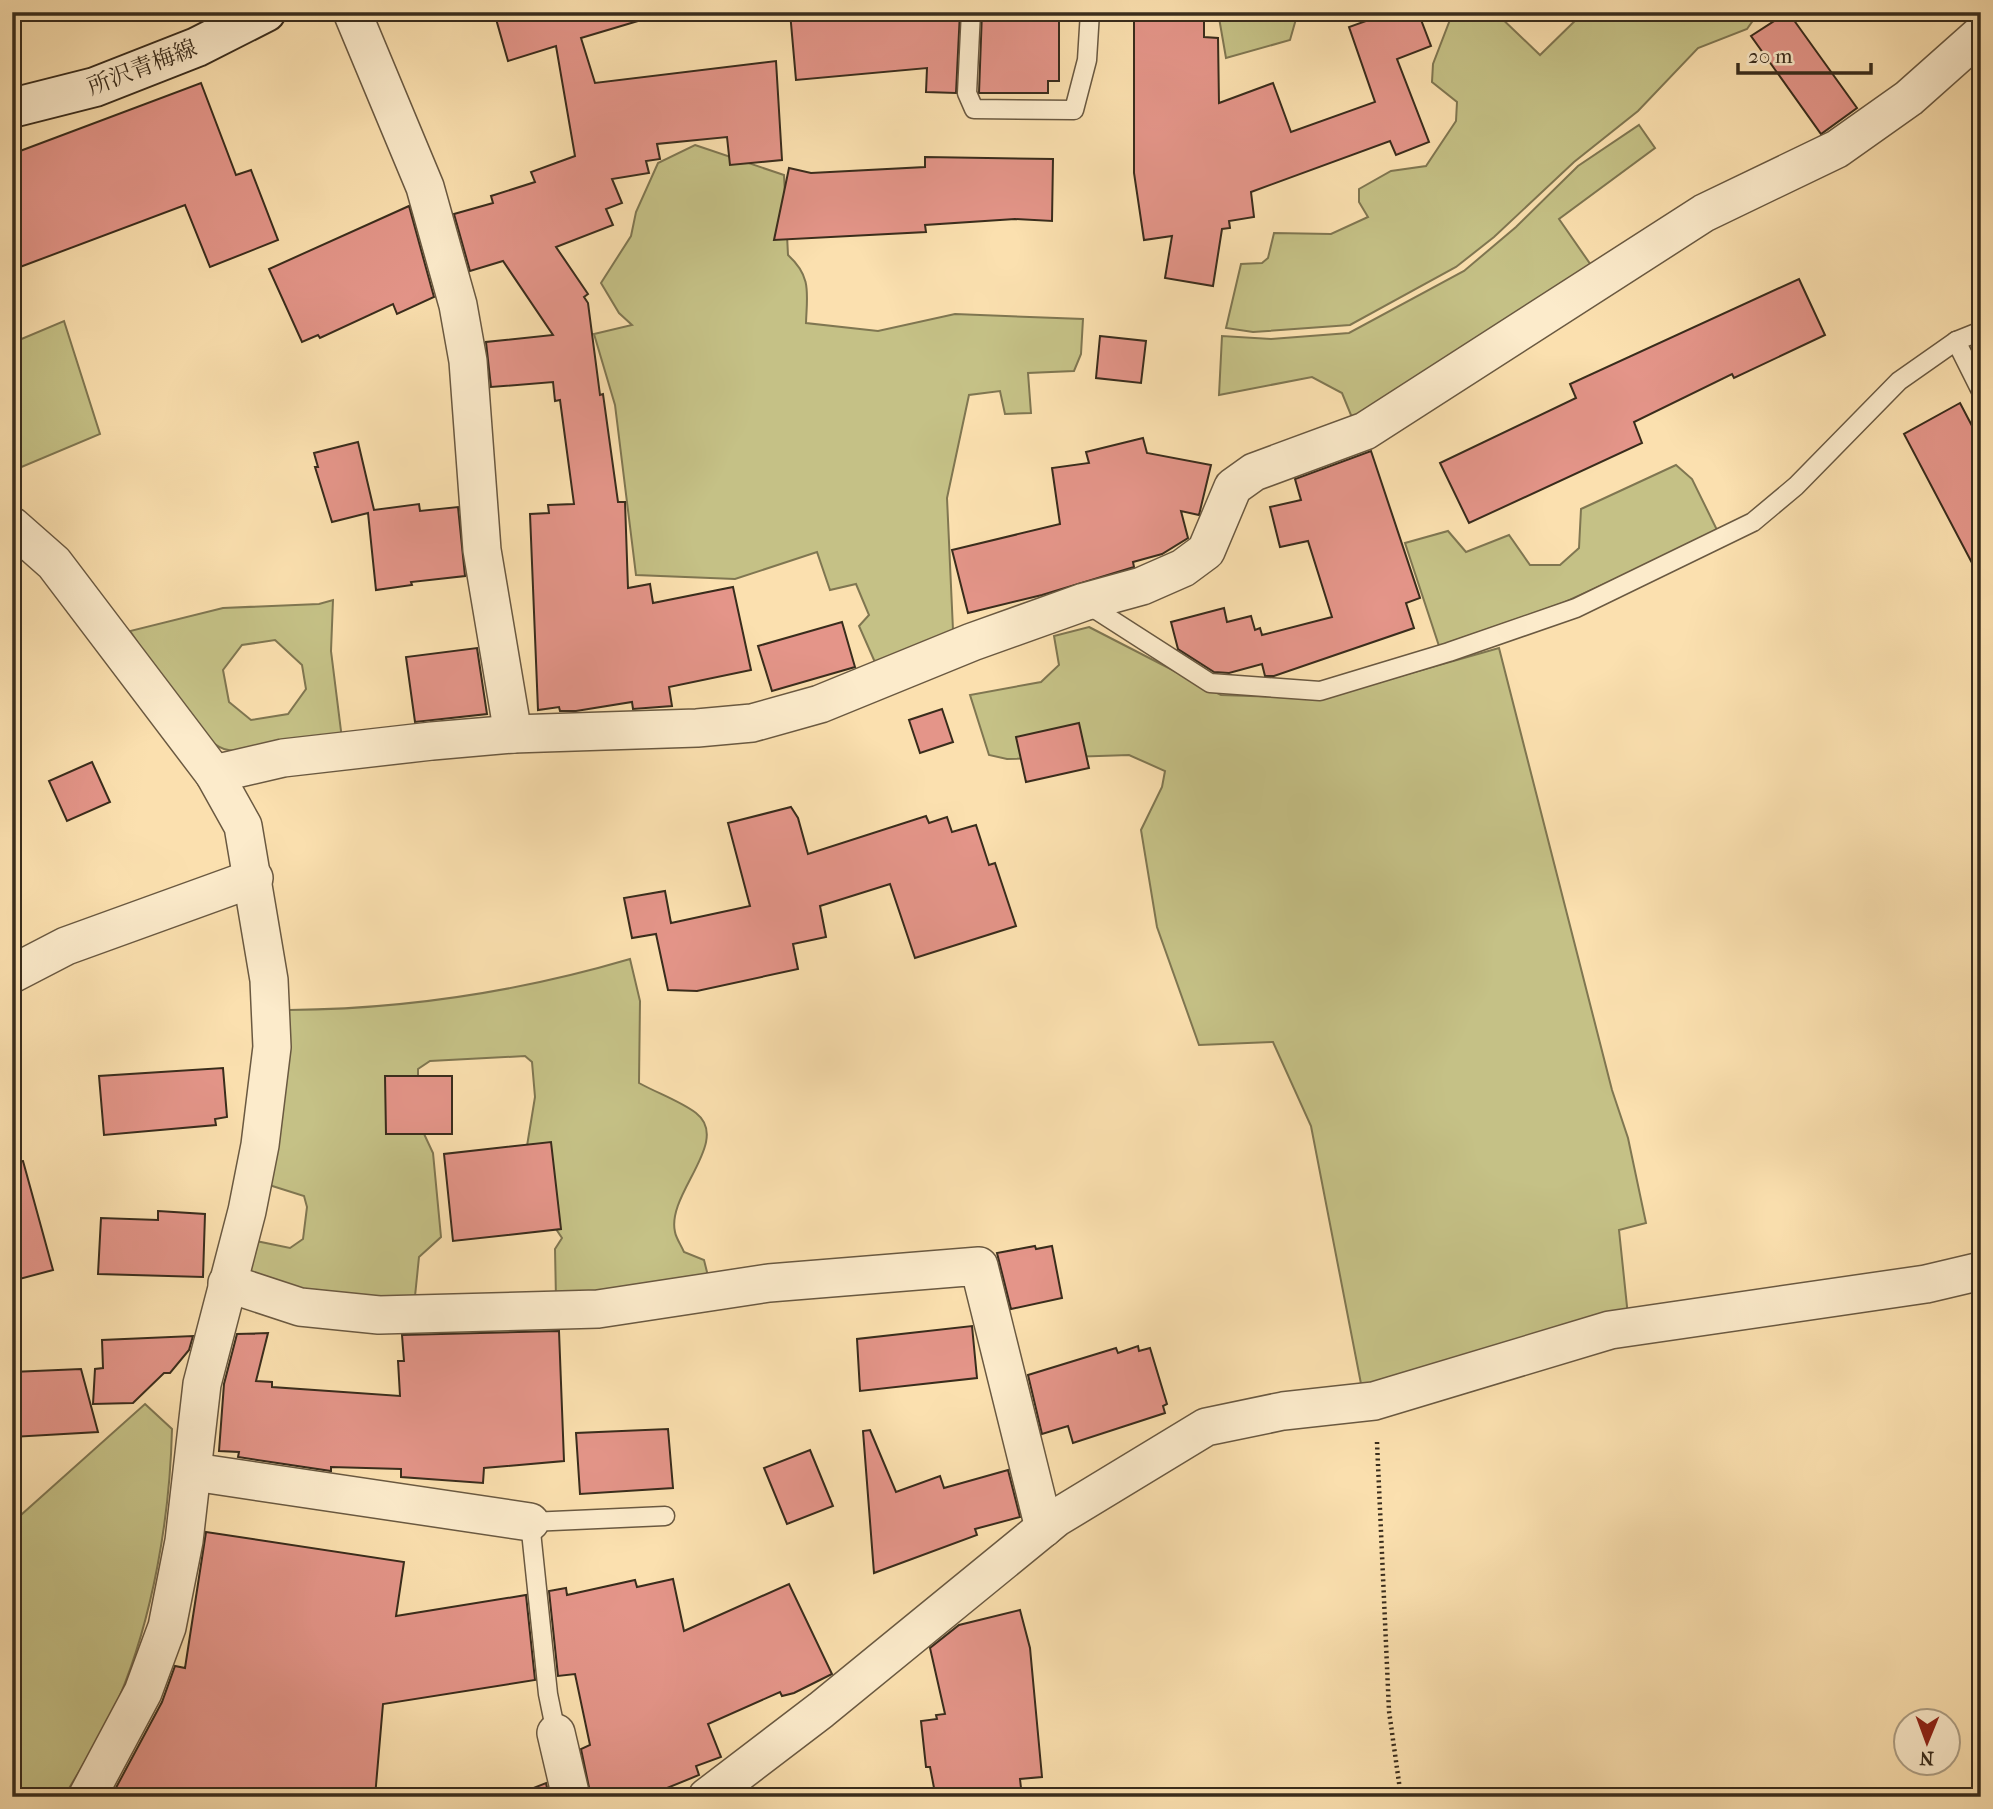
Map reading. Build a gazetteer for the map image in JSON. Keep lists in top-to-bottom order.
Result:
{
  "streets": {
    "main road": ["所沢青梅線"]
  },
  "scale_bar": "20 m",
  "north": "bottom"
}
